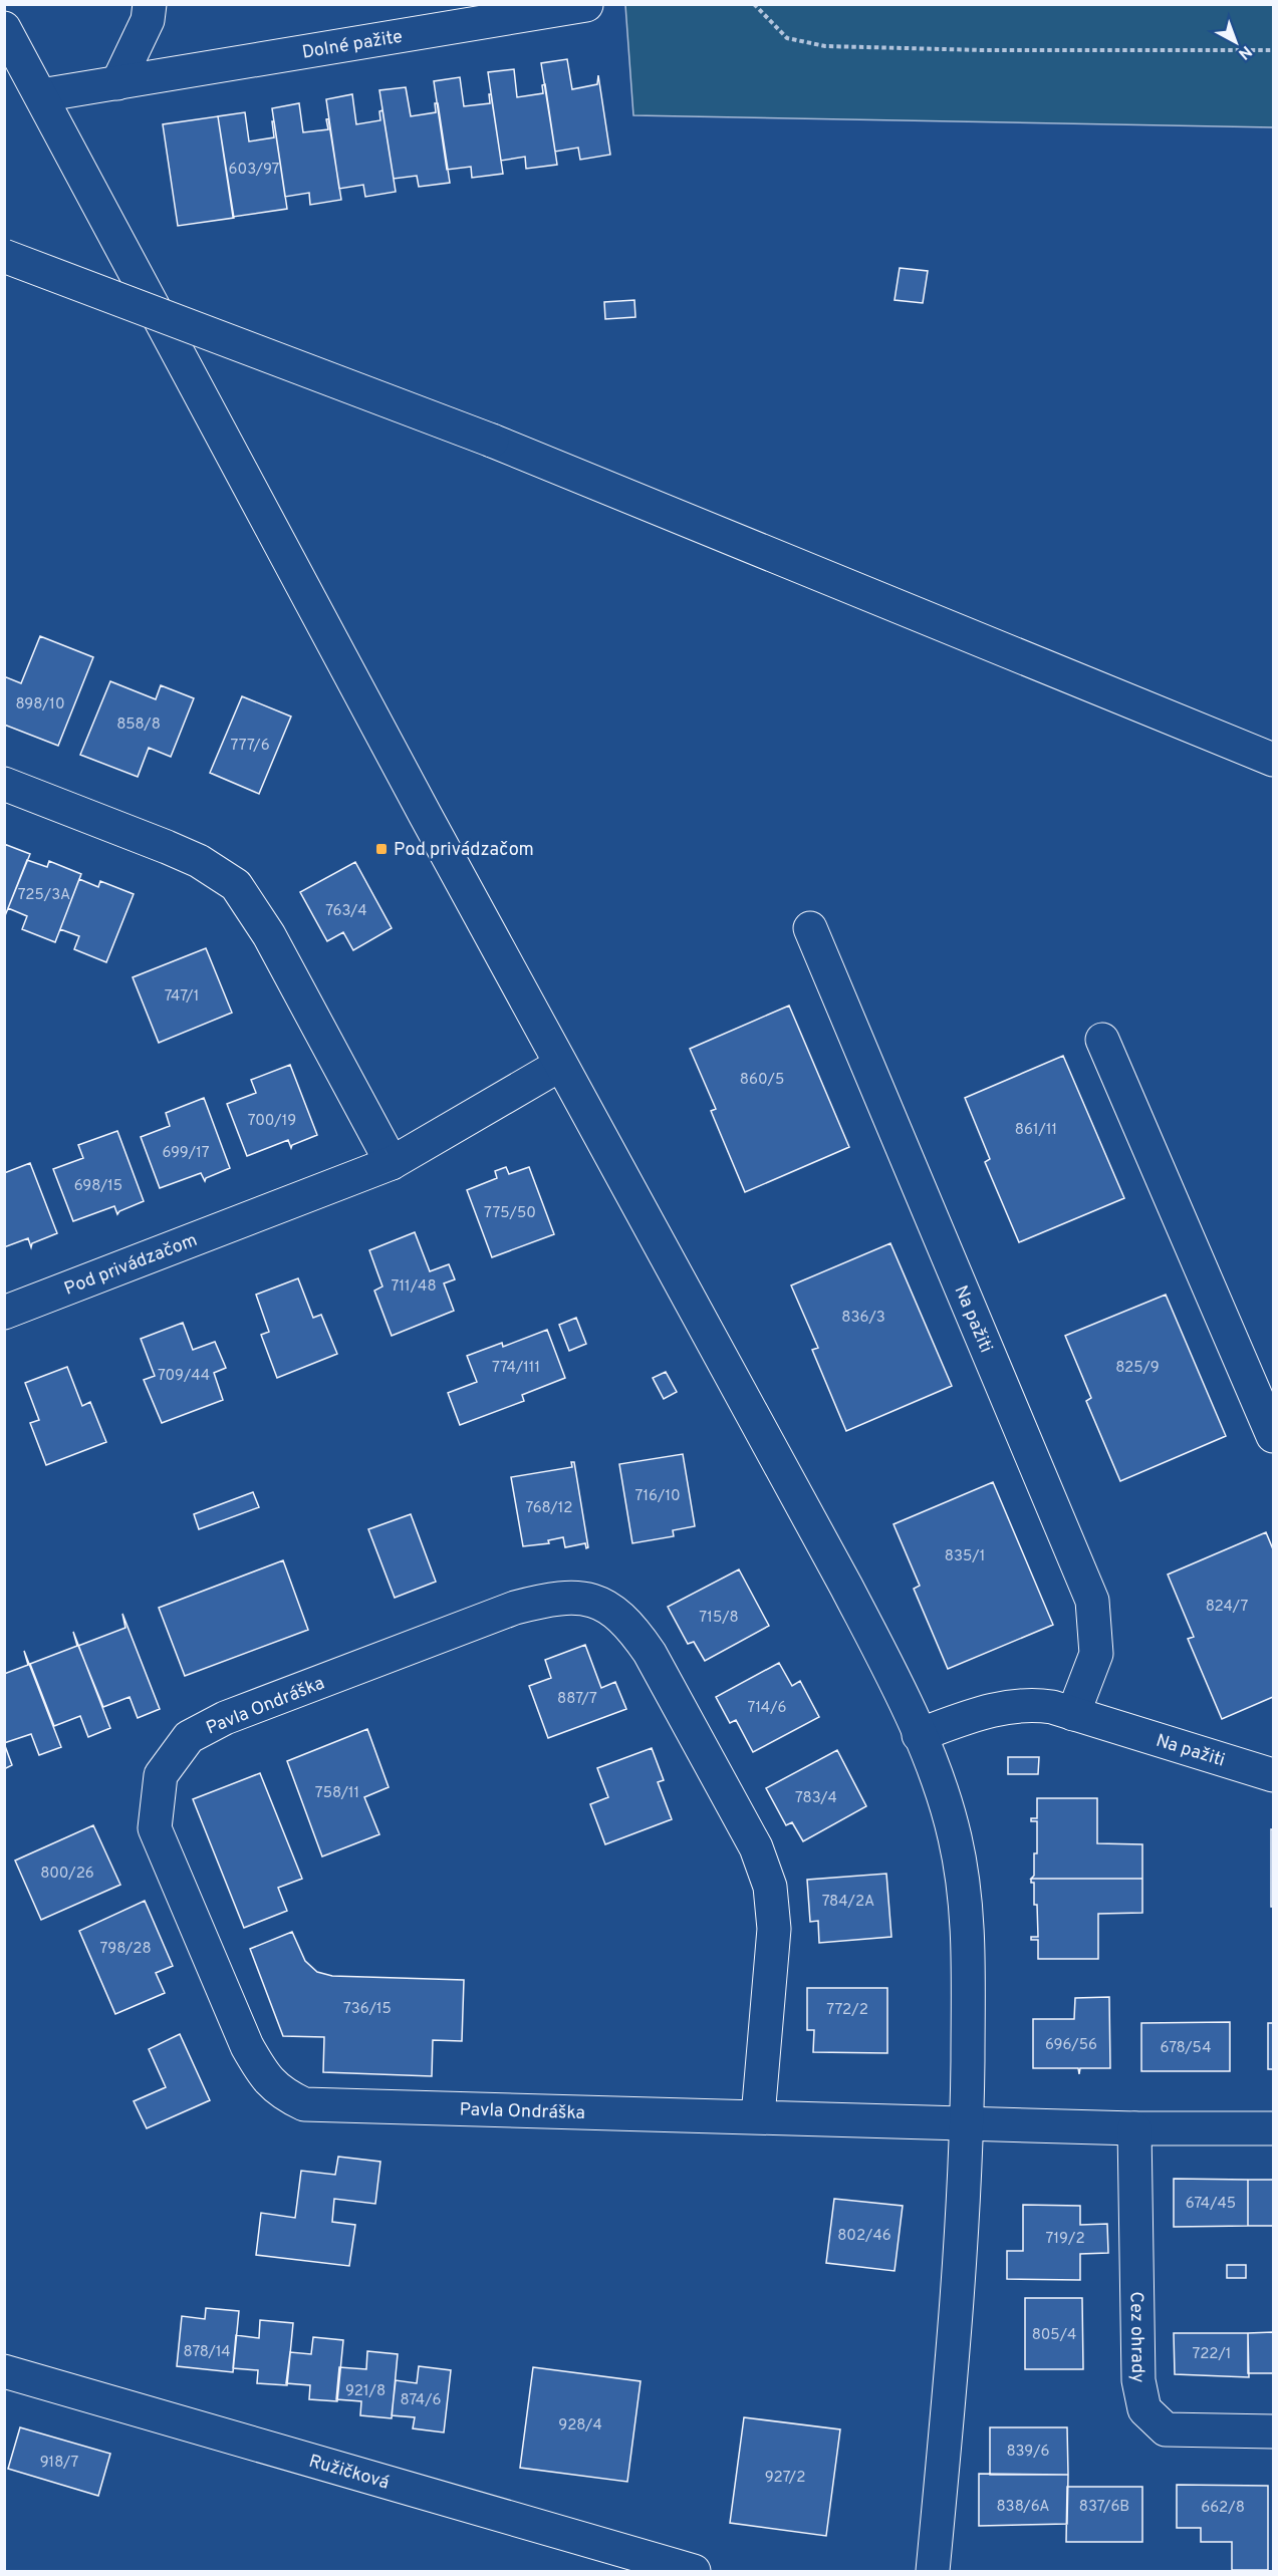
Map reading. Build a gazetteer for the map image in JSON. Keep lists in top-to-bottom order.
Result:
{
  "streets": {
    "street": [
      "Dolné pažite",
      "Pod privádzačom",
      "Na pažiti",
      "Pavla Ondráška",
      "Cez ohrady",
      "Ružičková"
    ]
  },
  "places": {
    "transit": ["Pod privádzačom"]
  },
  "house_numbers": [
    "603/97",
    "898/10",
    "858/8",
    "777/6",
    "725/3A",
    "763/4",
    "747/1",
    "860/5",
    "700/19",
    "861/11",
    "699/17",
    "698/15",
    "775/50",
    "711/48",
    "836/3",
    "774/111",
    "825/9",
    "709/44",
    "716/10",
    "768/12",
    "835/1",
    "824/7",
    "715/8",
    "887/7",
    "714/6",
    "758/11",
    "783/4",
    "800/26",
    "784/2A",
    "798/28",
    "736/15",
    "772/2",
    "696/56",
    "678/54",
    "674/45",
    "802/46",
    "719/2",
    "805/4",
    "878/14",
    "722/1",
    "921/8",
    "874/6",
    "928/4",
    "839/6",
    "918/7",
    "927/2",
    "838/6A",
    "837/6B",
    "662/8"
  ],
  "north": "bottom right"
}
